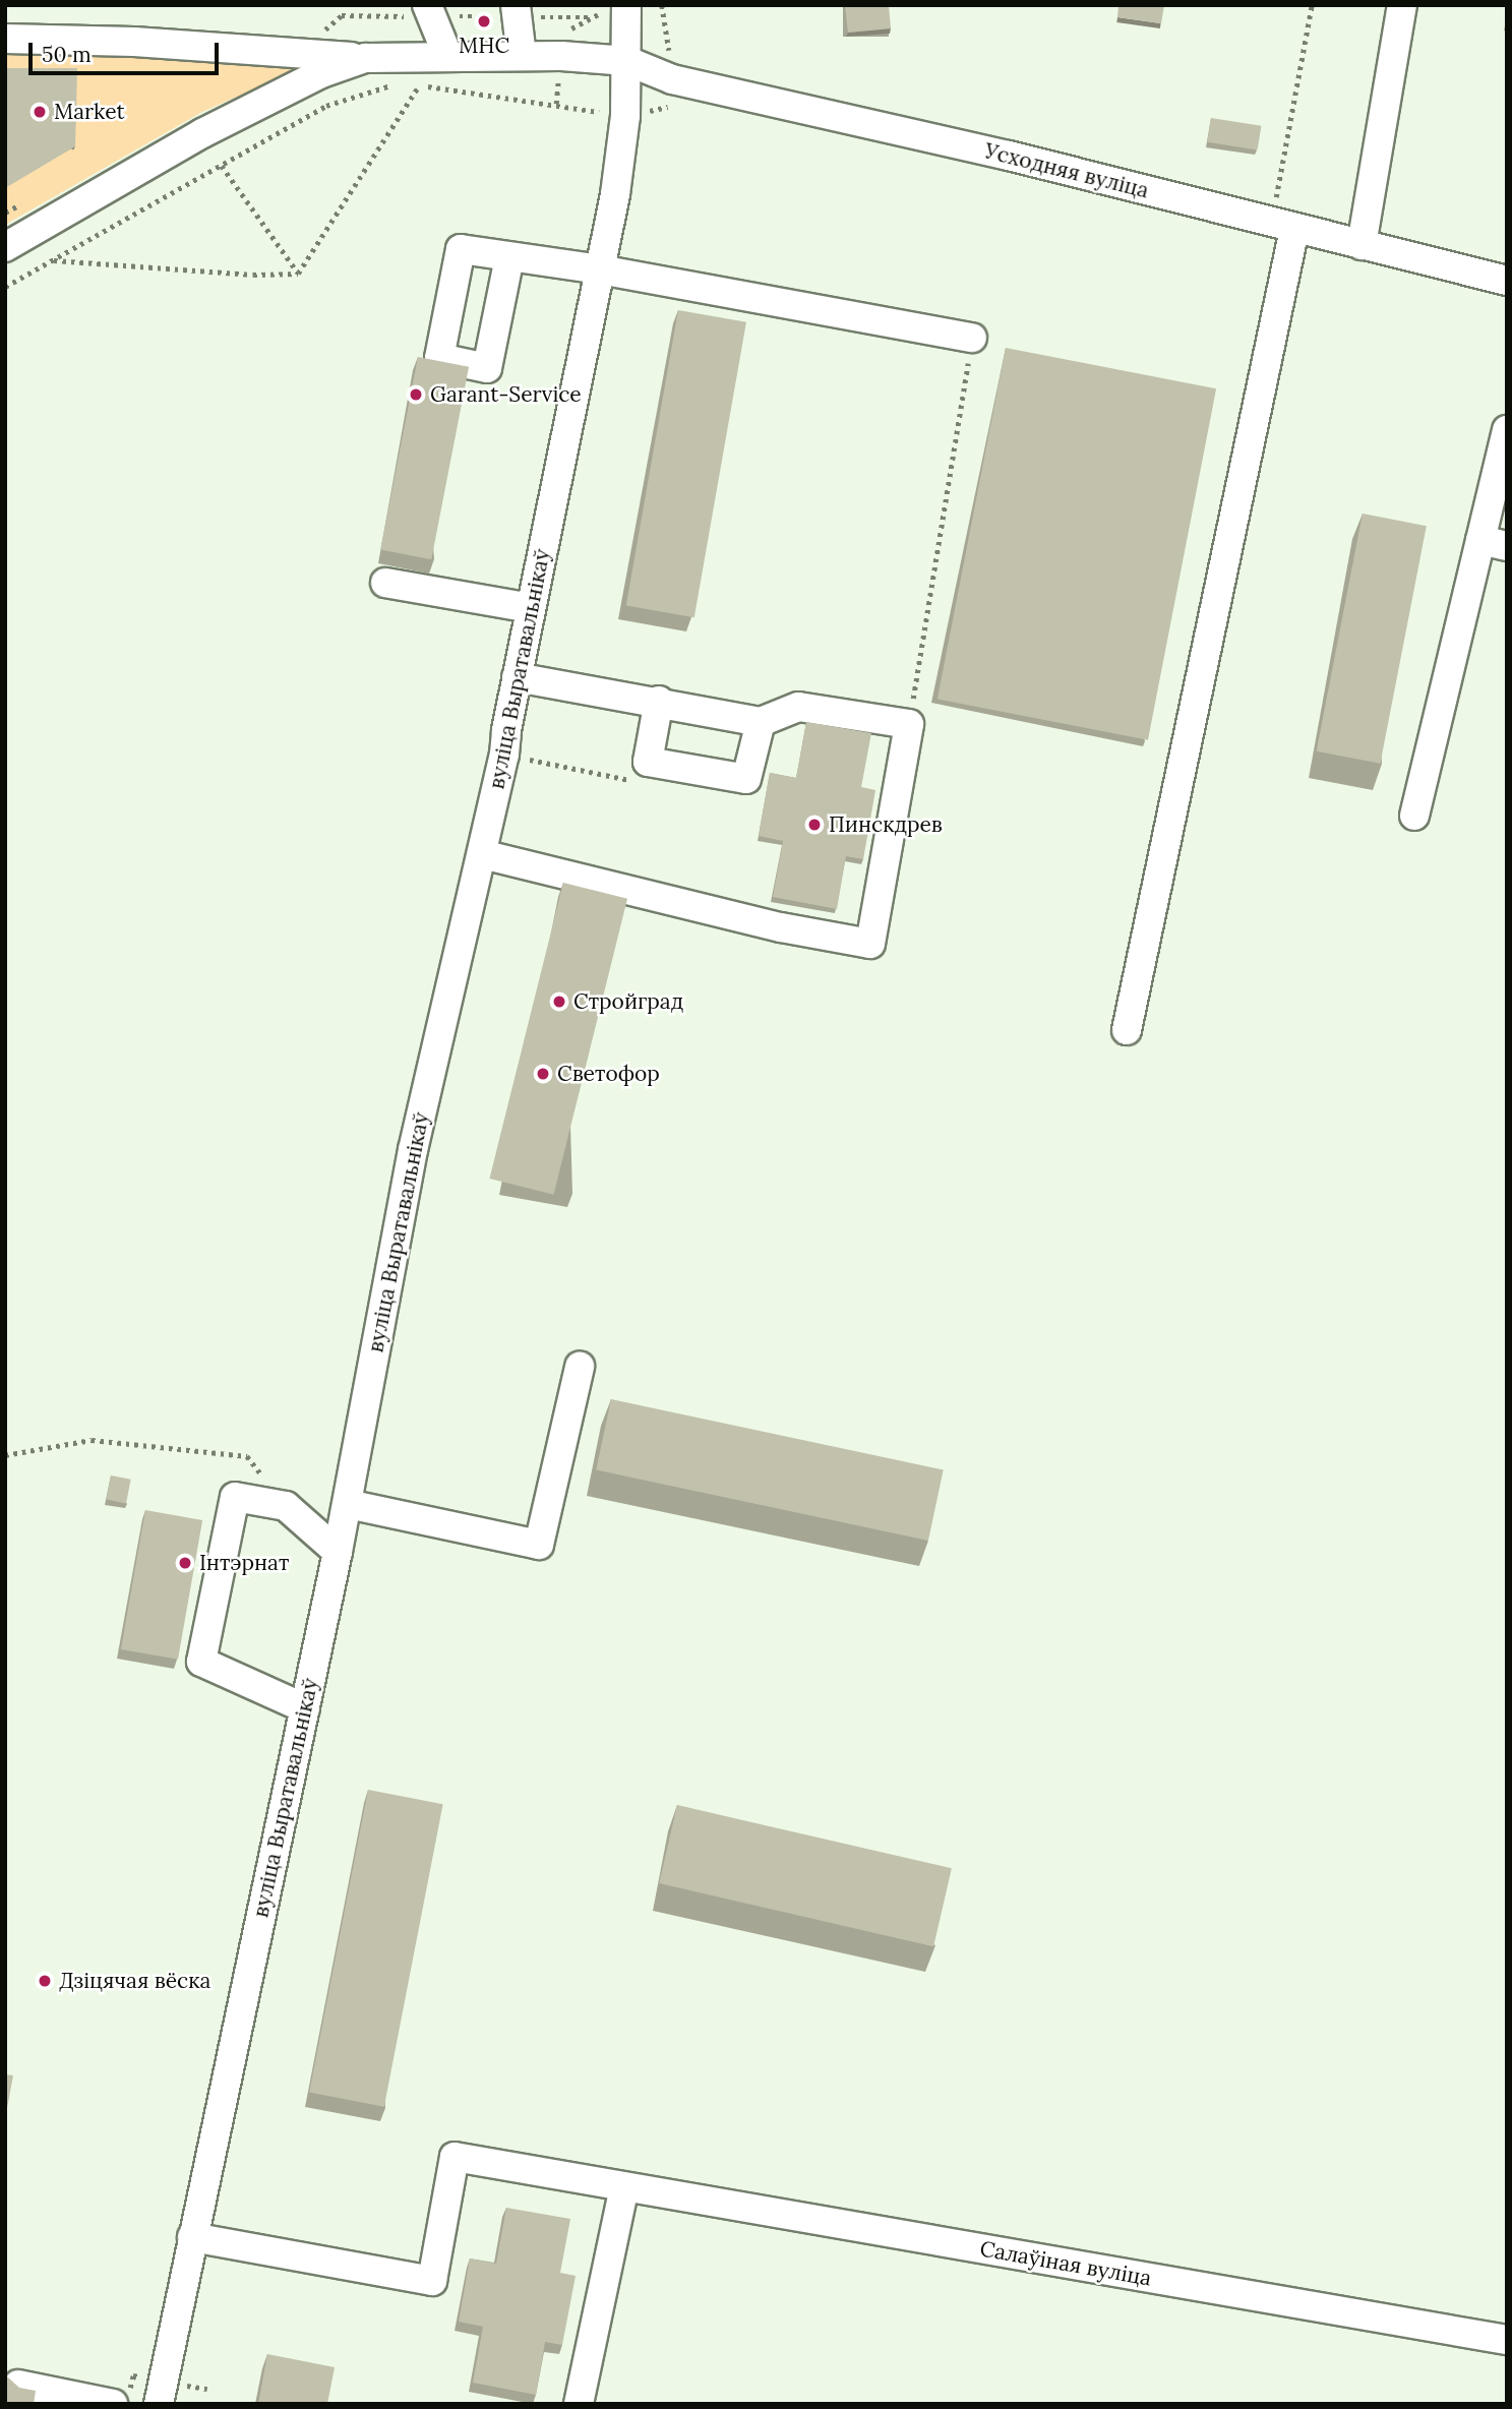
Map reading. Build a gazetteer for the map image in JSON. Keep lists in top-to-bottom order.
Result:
{
  "streets": {
    "street": ["Усходняя вуліца", "вуліца Выратавальнікаў", "Салаўіная вуліца"]
  },
  "crossings": [
    ["Усходняя вуліца", "вуліца Выратавальнікаў"],
    ["вуліца Выратавальнікаў", "Салаўіная вуліца"]
  ],
  "places": [
    "МНС",
    "Market",
    "Garant-Service",
    "Пинскдрев",
    "Стройград",
    "Светофор",
    "Інтэрнат",
    "Дзіцячая вёска"
  ],
  "scale_bar": "50 m"
}
